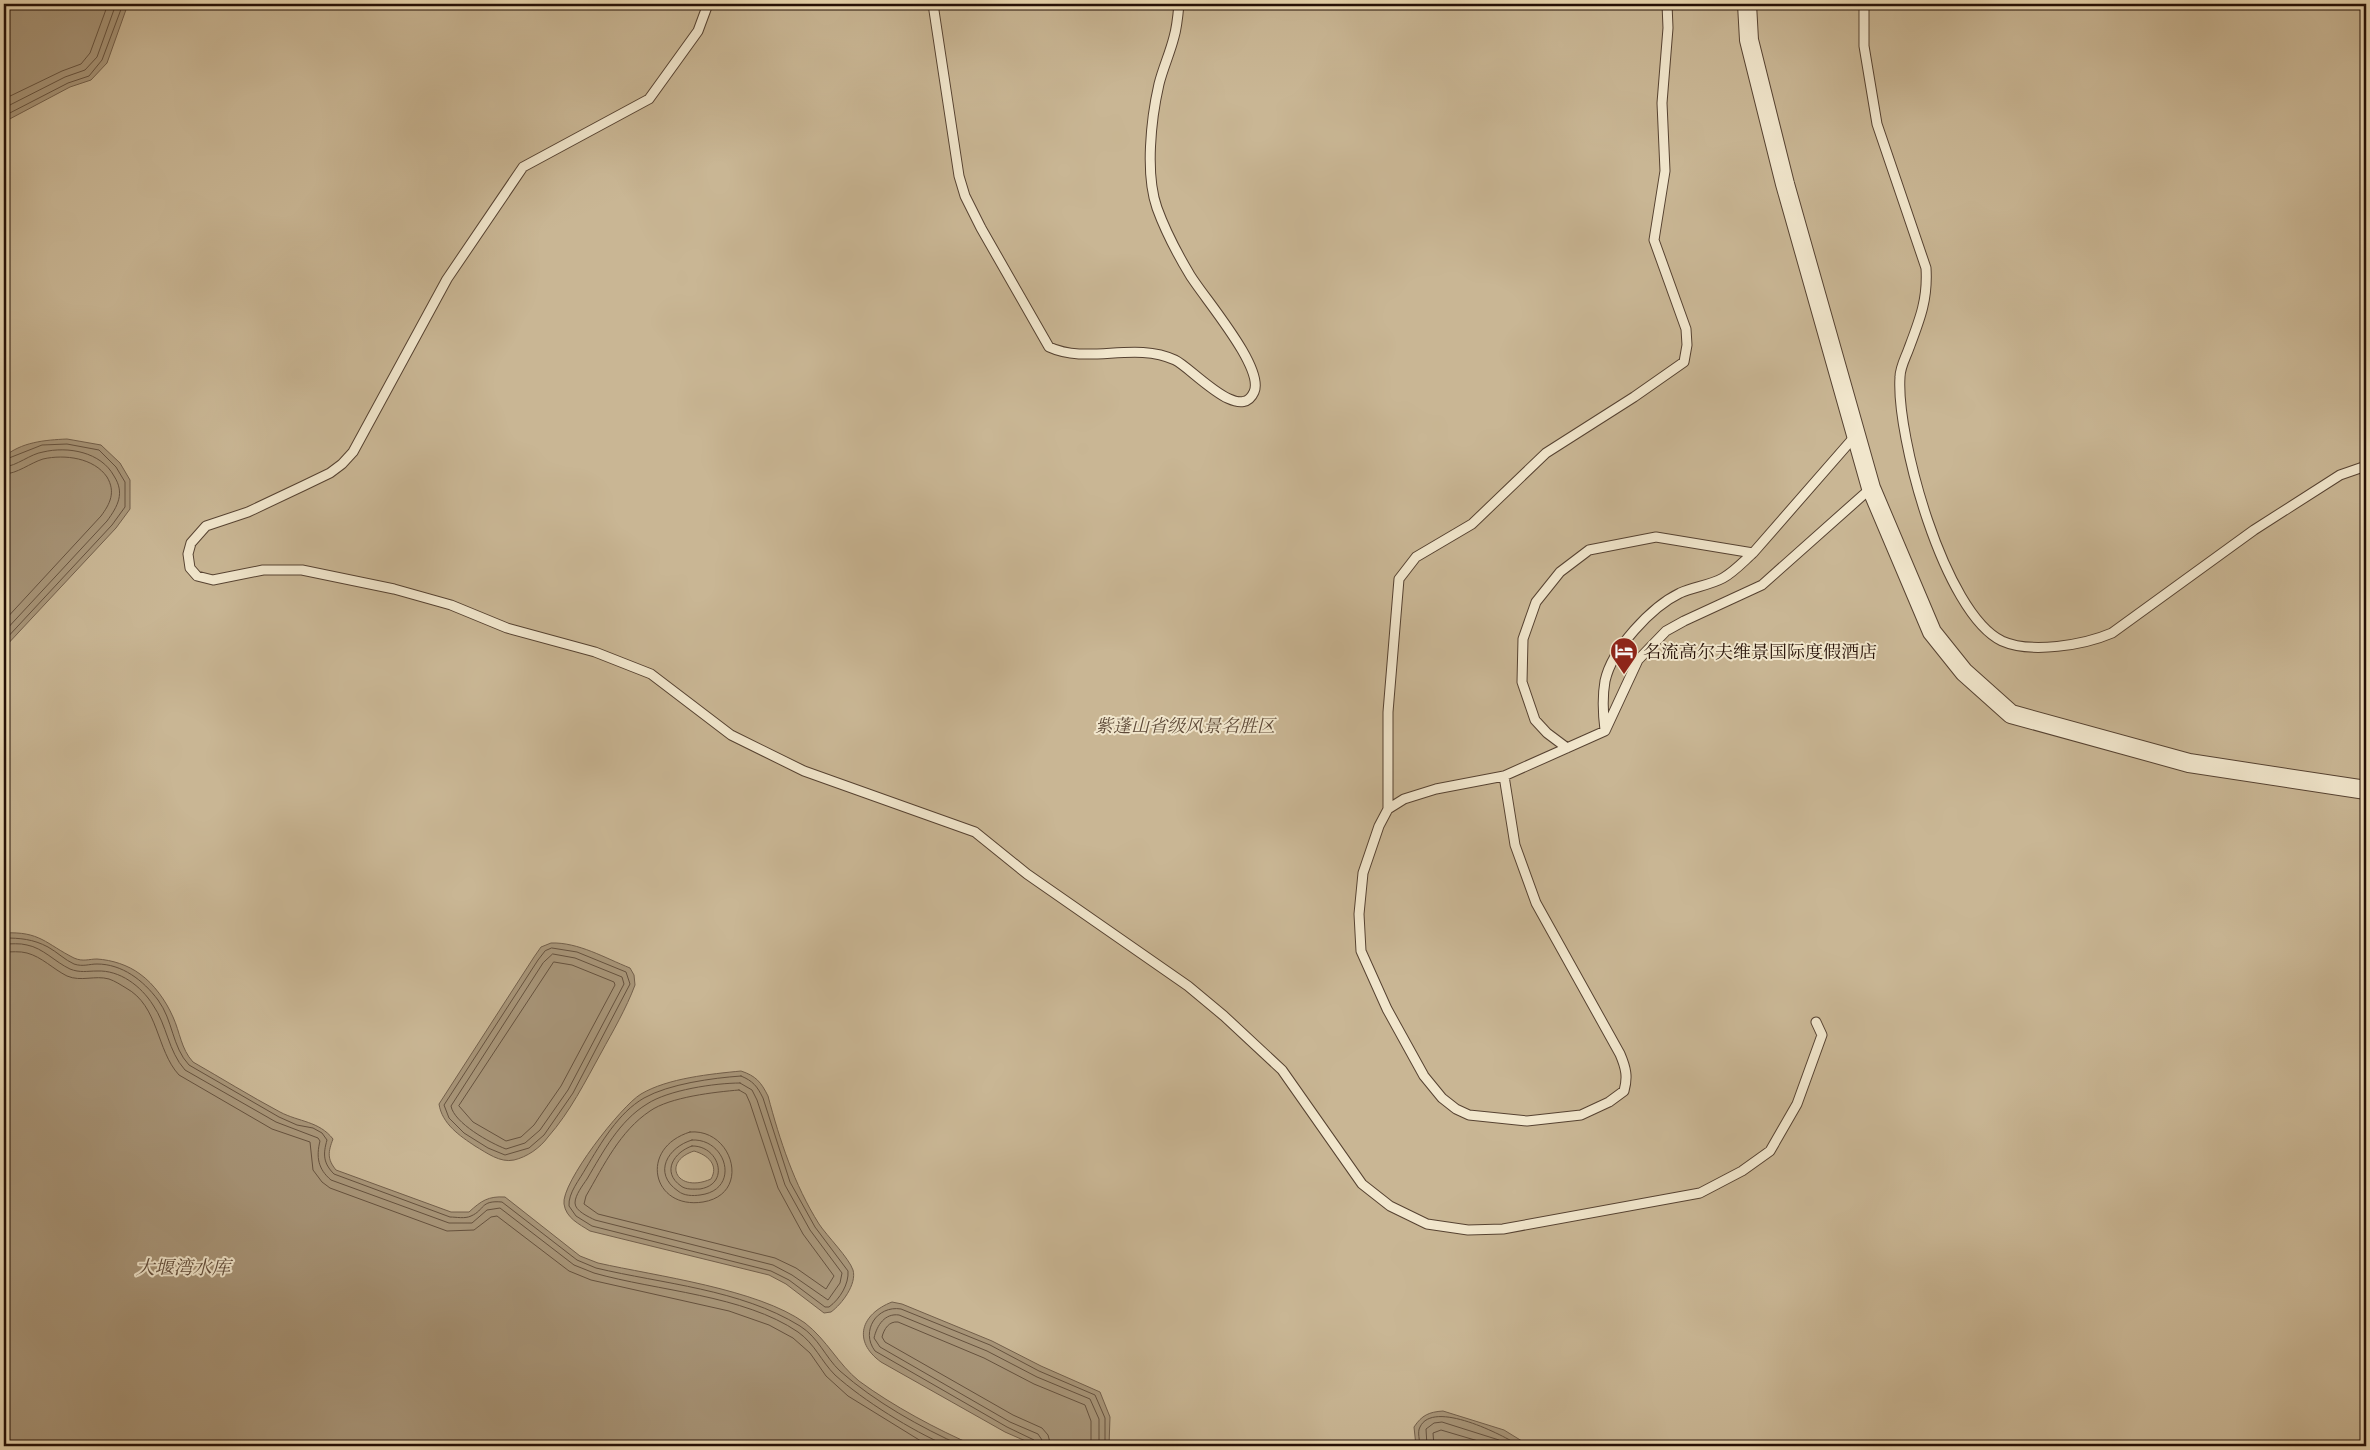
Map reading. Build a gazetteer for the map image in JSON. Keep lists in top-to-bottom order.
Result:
{
  "water": ["大堰湾水库"],
  "parks": ["紫蓬山省级风景名胜区"],
  "places": {
    "hotel": ["名流高尔夫维景国际度假酒店"]
  }
}
